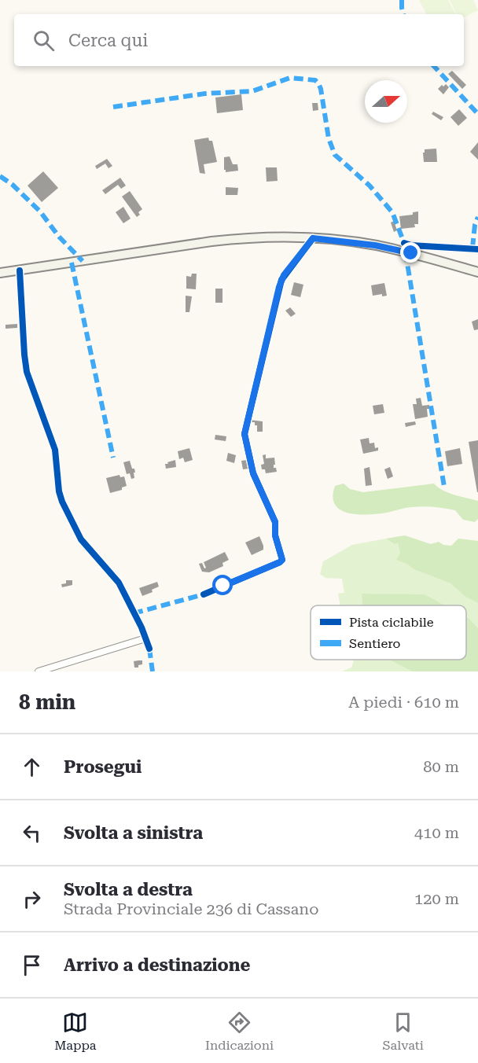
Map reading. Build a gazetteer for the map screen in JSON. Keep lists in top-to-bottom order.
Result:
{
  "legend": ["Pista ciclabile", "Sentiero"],
  "north": "right",
  "page": {
    "search": "Cerca qui",
    "heading": ["8 min", "A piedi · 610 m"],
    "list": [
      ["Prosegui", "80 m"],
      ["Svolta a sinistra", "410 m"],
      ["Svolta a destra", "Strada Provinciale 236 di Cassano", "120 m"],
      "Arrivo a destinazione"
    ],
    "nav": ["Mappa", "Indicazioni", "Salvati"]
  }
}
